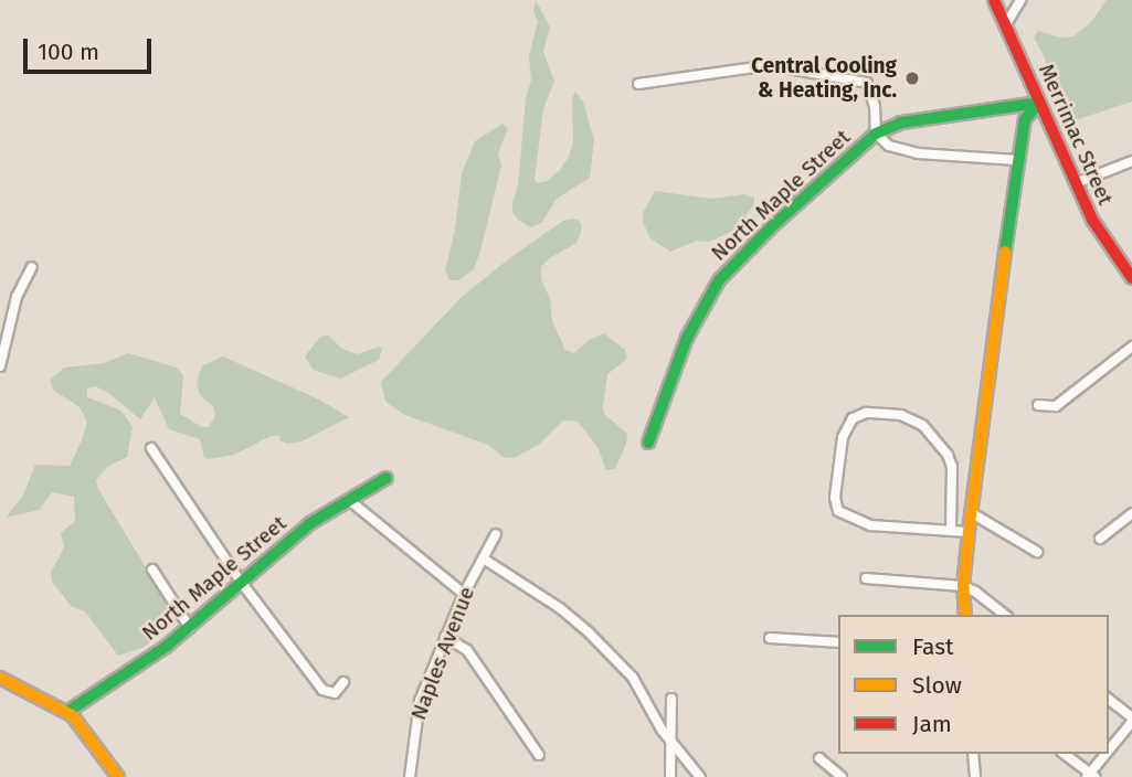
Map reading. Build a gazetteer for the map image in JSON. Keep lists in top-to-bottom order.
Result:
{
  "streets": {
    "street": ["Merrimac Street", "North Maple Street", "Naples Avenue"]
  },
  "crossings": [
    ["Merrimac Street", "North Maple Street"]
  ],
  "places": ["Central Cooling & Heating, Inc."],
  "legend": ["Fast", "Slow", "Jam"],
  "scale_bar": "100 m"
}
